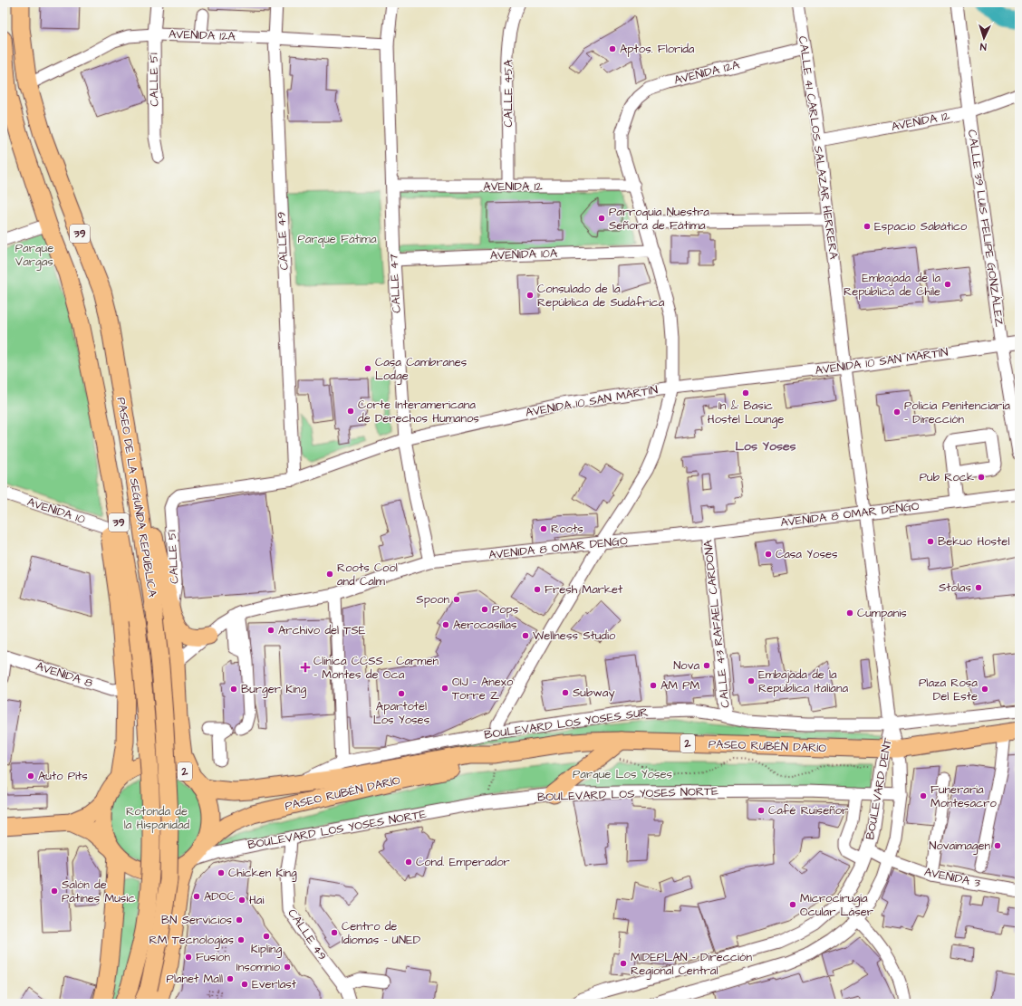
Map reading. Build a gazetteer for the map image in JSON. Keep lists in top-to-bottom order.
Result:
{
  "streets": {
    "highway": [
      "39",
      "PASEO DE LA SEGUNDA REPÚBLICA",
      "2",
      "PASEO RUBÉN DARÍO"
    ],
    "street": [
      "AVENIDA 12A",
      "CALLE 51",
      "CALLE 45A",
      "AVENIDA 12",
      "CALLE 41 CARLOS SALAZAR HERRERA",
      "CALLE 39 LUIS FELIPE GONZÁLEZ",
      "CALLE 49",
      "AVENIDA 10A",
      "CALLE 47",
      "AVENIDA 10 SAN MARTÍN",
      "AVENIDA 10",
      "AVENIDA 8 OMAR DENGO",
      "CALLE 43 RAFAEL CARDONA",
      "AVENIDA 8",
      "BOULEVARD LOS YOSES SUR",
      "BOULEVARD DENT",
      "BOULEVARD LOS YOSES NORTE",
      "AVENIDA 3"
    ]
  },
  "crossings": [
    ["AVENIDA 12A", "CALLE 51"],
    ["AVENIDA 12A", "AVENIDA 12"],
    ["AVENIDA 12A", "CALLE 41 CARLOS SALAZAR HERRERA"],
    ["AVENIDA 12A", "CALLE 49"],
    ["AVENIDA 12A", "AVENIDA 10A"],
    ["AVENIDA 12A", "CALLE 47"],
    ["AVENIDA 12A", "AVENIDA 10 SAN MARTÍN"],
    ["AVENIDA 12A", "PASEO DE LA SEGUNDA REPÚBLICA"],
    ["AVENIDA 12A", "AVENIDA 8 OMAR DENGO"],
    ["AVENIDA 12A", "BOULEVARD LOS YOSES SUR"],
    ["CALLE 51", "AVENIDA 10 SAN MARTÍN"],
    ["CALLE 45A", "AVENIDA 12"],
    ["AVENIDA 12", "CALLE 41 CARLOS SALAZAR HERRERA"],
    ["AVENIDA 12", "CALLE 39 LUIS FELIPE GONZÁLEZ"],
    ["AVENIDA 12", "CALLE 47"],
    ["CALLE 41 CARLOS SALAZAR HERRERA", "AVENIDA 10 SAN MARTÍN"],
    ["CALLE 41 CARLOS SALAZAR HERRERA", "AVENIDA 8 OMAR DENGO"],
    ["CALLE 41 CARLOS SALAZAR HERRERA", "BOULEVARD LOS YOSES SUR"],
    ["CALLE 41 CARLOS SALAZAR HERRERA", "BOULEVARD DENT"],
    ["CALLE 39 LUIS FELIPE GONZÁLEZ", "AVENIDA 10 SAN MARTÍN"],
    ["CALLE 49", "AVENIDA 10 SAN MARTÍN"],
    ["CALLE 49", "BOULEVARD LOS YOSES NORTE"],
    ["AVENIDA 10A", "CALLE 47"],
    ["CALLE 47", "AVENIDA 10 SAN MARTÍN"],
    ["CALLE 47", "AVENIDA 8 OMAR DENGO"],
    ["AVENIDA 8 OMAR DENGO", "CALLE 43 RAFAEL CARDONA"],
    ["AVENIDA 8 OMAR DENGO", "AVENIDA 8"],
    ["CALLE 43 RAFAEL CARDONA", "BOULEVARD LOS YOSES SUR"],
    ["BOULEVARD LOS YOSES SUR", "PASEO RUBÉN DARÍO"],
    ["BOULEVARD LOS YOSES SUR", "BOULEVARD DENT"],
    ["2", "PASEO RUBÉN DARÍO"],
    ["2", "BOULEVARD LOS YOSES NORTE"],
    ["PASEO RUBÉN DARÍO", "BOULEVARD DENT"],
    ["PASEO RUBÉN DARÍO", "BOULEVARD LOS YOSES NORTE"],
    ["BOULEVARD DENT", "BOULEVARD LOS YOSES NORTE"],
    ["BOULEVARD DENT", "AVENIDA 3"],
    ["BOULEVARD LOS YOSES NORTE", "AVENIDA 3"]
  ],
  "districts": ["Los Yoses"],
  "parks": [
    "Parque Fátima",
    "Parque Vargas",
    "Parque Los Yoses",
    "Rotonda de la Hispanidad"
  ],
  "places": {
    "other": [
      "Aptos. Florida",
      "Parroquia Nuestra Señora de Fátima",
      "Espacio Sabático",
      "Embajada de la República de Chile",
      "Consulado de la República de Sudáfrica",
      "Casa Cambranes Lodge",
      "In & Basic Hostel Lounge",
      "Corte Interamericana de Derechos Humanos",
      "Policía Penitenciaria - Dirección",
      "Pub Rock",
      "Roots",
      "Bekuo Hostel",
      "Casa Yoses",
      "Roots Cool and Calm",
      "Stolas",
      "Fresh Market",
      "Spoon",
      "Pops",
      "Cumpanis",
      "Aerocasillas",
      "Archivo del TSE",
      "Wellness Studio",
      "Nova",
      "Embajada de la República Italiana",
      "AM PM",
      "OIJ - Anexo Torre Z",
      "Burger King",
      "Plaza Rosa Del Este",
      "Subway",
      "Apartotel Los Yoses",
      "Auto Pits",
      "Funeraria Montesacro",
      "Café Ruiseñor",
      "Novaimagen",
      "Cond. Emperador",
      "Chicken King",
      "Salón de Patines Music",
      "ADOC",
      "Hai",
      "Microcirugía Ocular Láser",
      "BN Servicios",
      "Centro de Idiomas - UNED",
      "Kipling",
      "RM Tecnologías",
      "Fusion",
      "MIDEPLAN - Dirección Regional Central",
      "Insomnio",
      "Planet Mall",
      "Everlast"
    ],
    "health": ["Clínica CCSS - Carmen - Montes de Oca"]
  },
  "north": "bottom"
}
